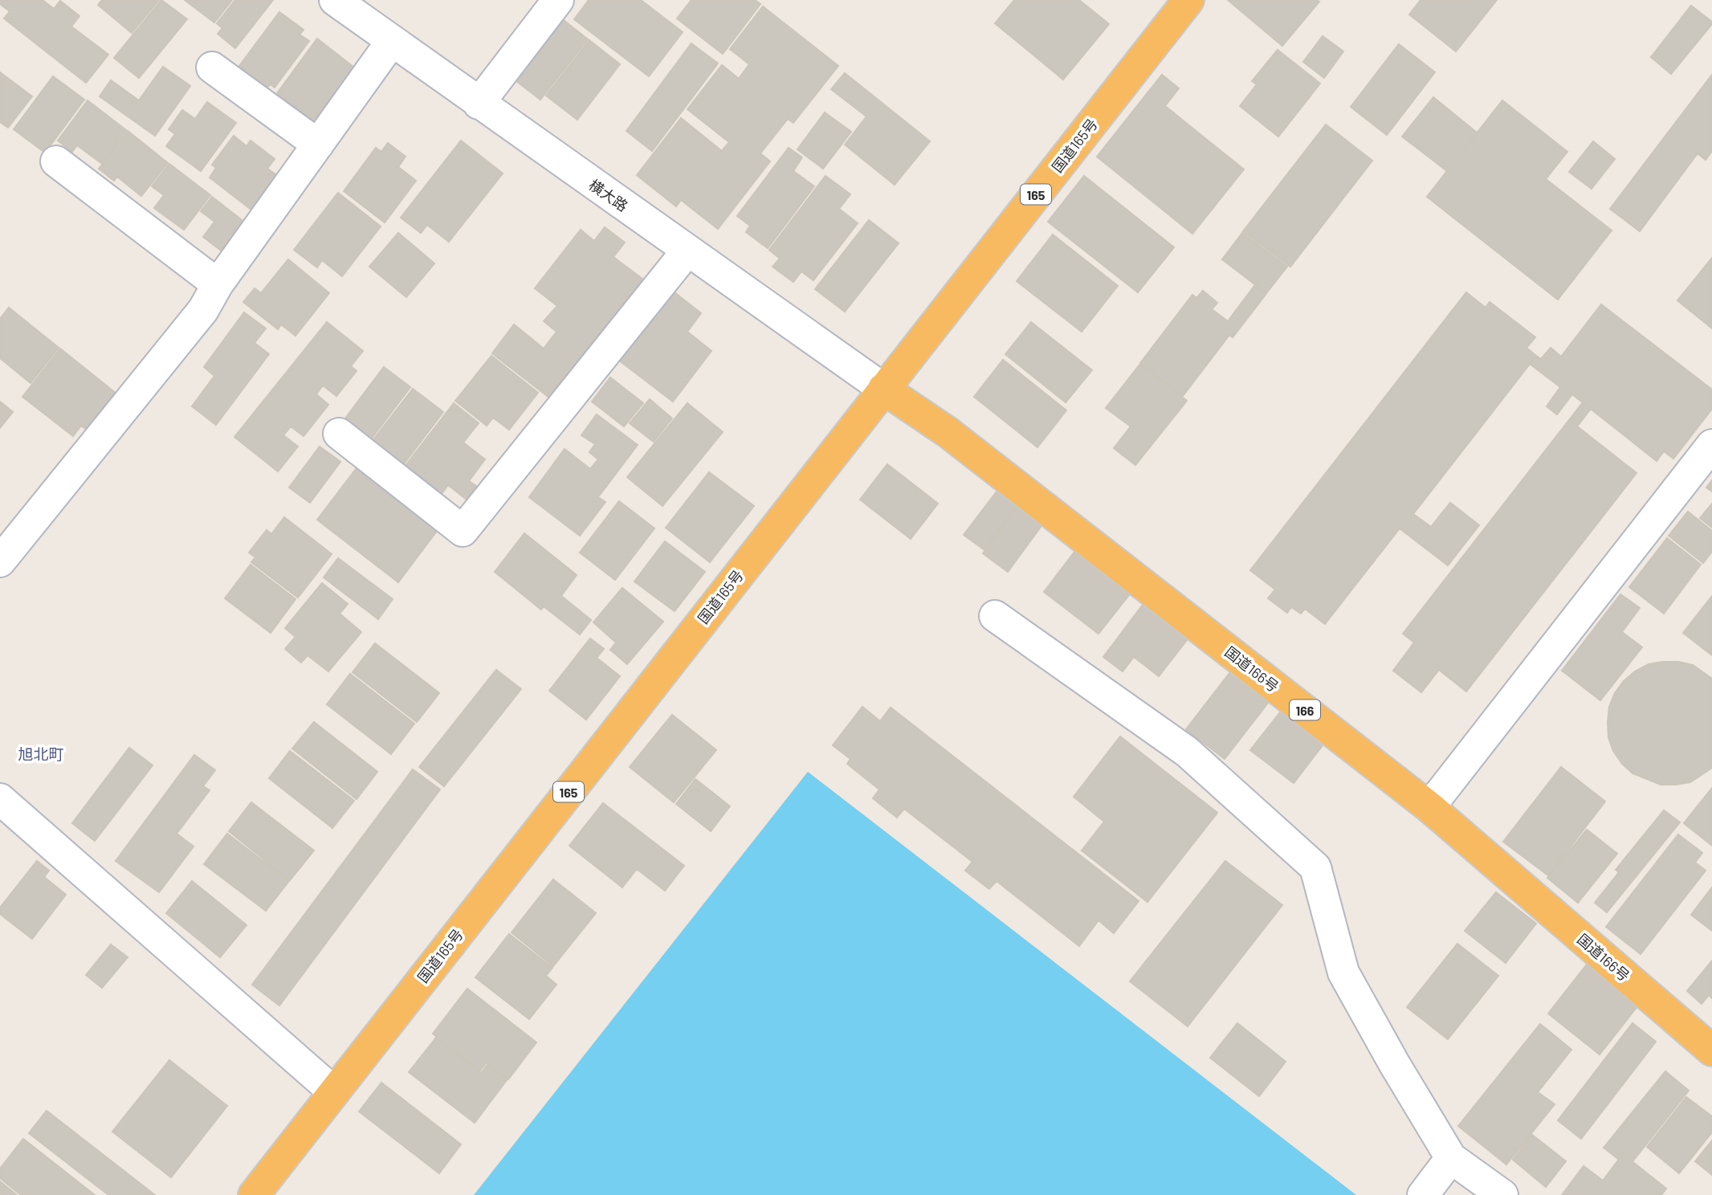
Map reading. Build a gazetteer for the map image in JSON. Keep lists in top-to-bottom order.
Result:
{
  "streets": {
    "highway": [
      "国道165号",
      "165",
      "国道166号",
      "166"
    ],
    "street": ["横大路"]
  },
  "crossings": [
    ["国道165号", "横大路"],
    ["国道165号", "国道166号"],
    ["横大路", "国道166号"]
  ],
  "districts": ["旭北町"]
}
